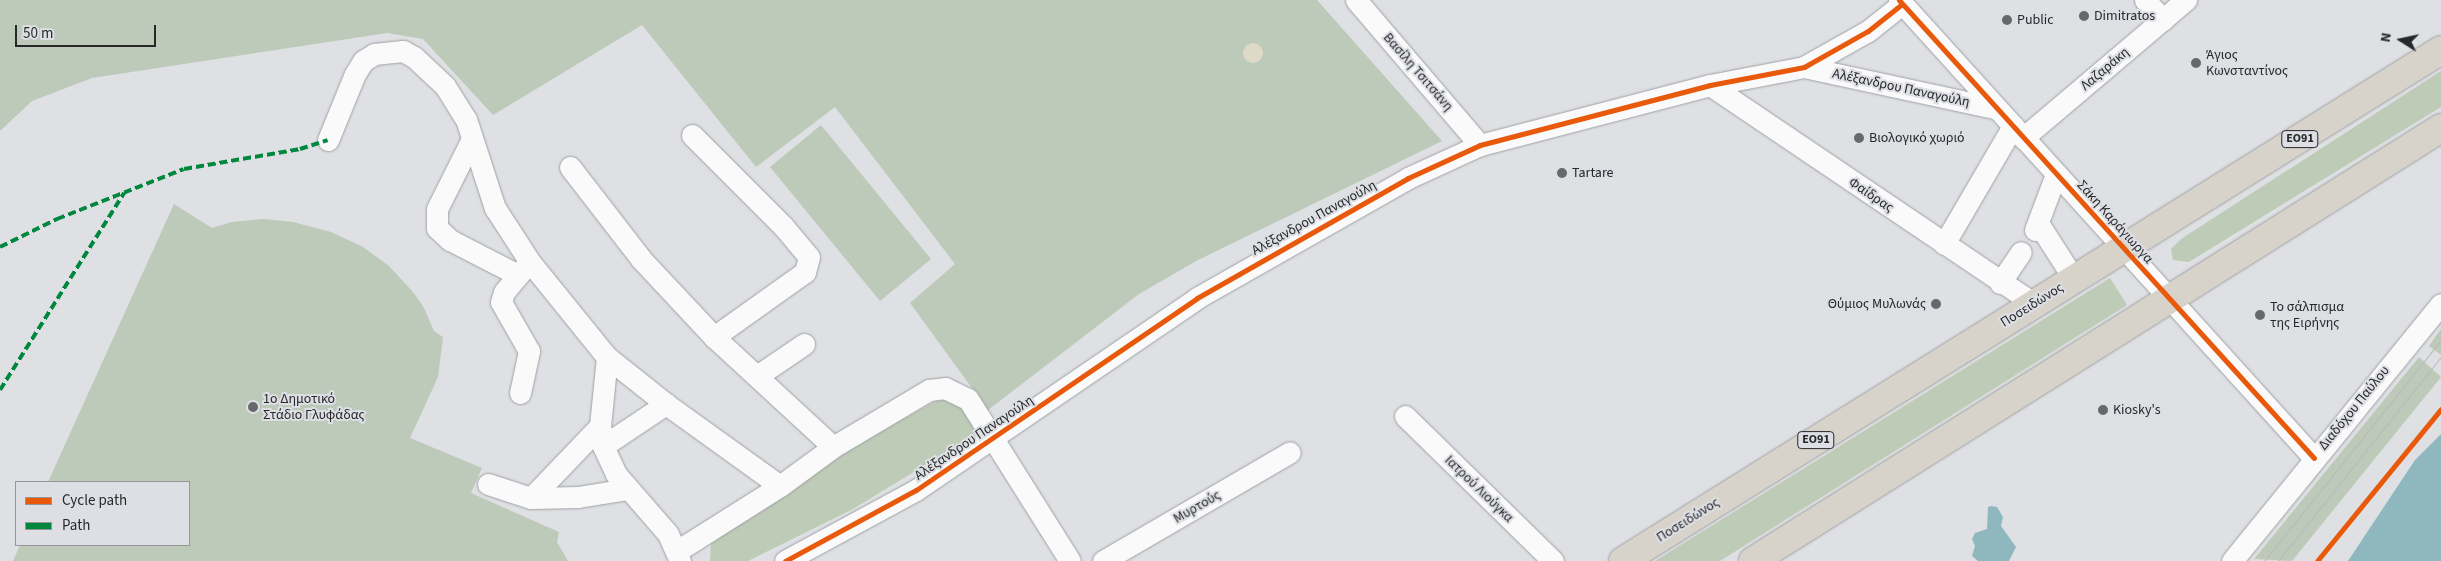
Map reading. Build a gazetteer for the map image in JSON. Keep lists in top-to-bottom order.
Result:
{
  "streets": {
    "highway": ["ΕΟ91", "Ποσειδώνος"],
    "street": [
      "Λαζαράκη",
      "Βασίλη Τσιτσάνη",
      "Αλέξανδρου Παναγούλη",
      "Φαίδρας",
      "Σάκη Καράγιωργα",
      "Διαδόχου Παύλου",
      "Ιατρού Λιούγκα",
      "Μυρτούς"
    ]
  },
  "crossings": [
    ["Λαζαράκη", "Φαίδρας"],
    ["Λαζαράκη", "Σάκη Καράγιωργα"],
    ["Βασίλη Τσιτσάνη", "Αλέξανδρου Παναγούλη"],
    ["Αλέξανδρου Παναγούλη", "Φαίδρας"],
    ["Αλέξανδρου Παναγούλη", "Σάκη Καράγιωργα"],
    ["Φαίδρας", "Ποσειδώνος"],
    ["Σάκη Καράγιωργα", "Ποσειδώνος"],
    ["Σάκη Καράγιωργα", "Διαδόχου Παύλου"]
  ],
  "places": [
    "Dimitratos",
    "Public",
    "Άγιος Κωνσταντίνος",
    "Βιολογικό χωριό",
    "Tartare",
    "Θύμιος Μυλωνάς",
    "Το σάλπισμα της Ειρήνης",
    "1ο Δημοτικό Στάδιο Γλυφάδας",
    "Kiosky's"
  ],
  "legend": ["Cycle path", "Path"],
  "scale_bar": "50 m",
  "north": "left"
}
